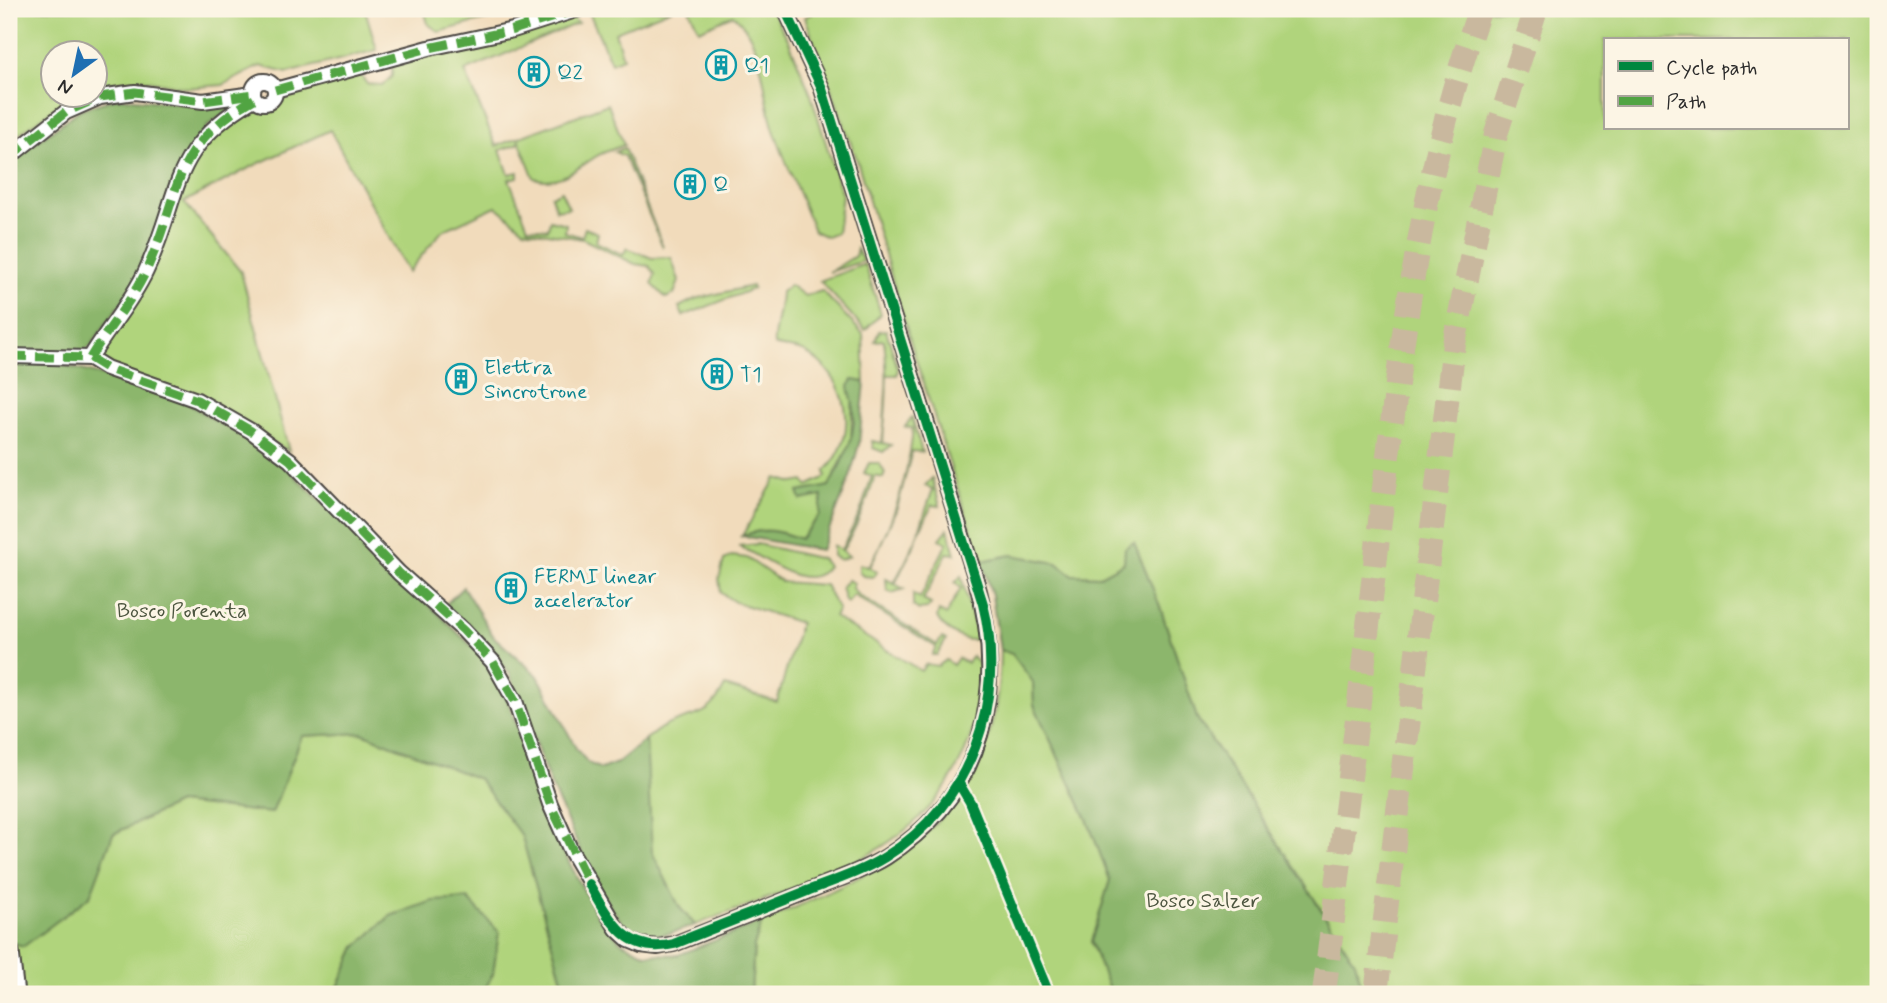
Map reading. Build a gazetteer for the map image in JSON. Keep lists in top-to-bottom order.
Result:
{
  "parks": ["Bosco Porenta", "Bosco Salzer"],
  "places": {
    "building": [
      "Q1",
      "Q2",
      "Q",
      "T1",
      "Elettra Sincrotrone",
      "FERMI linear accelerator"
    ]
  },
  "legend": ["Cycle path", "Path"],
  "north": "bottom left"
}
